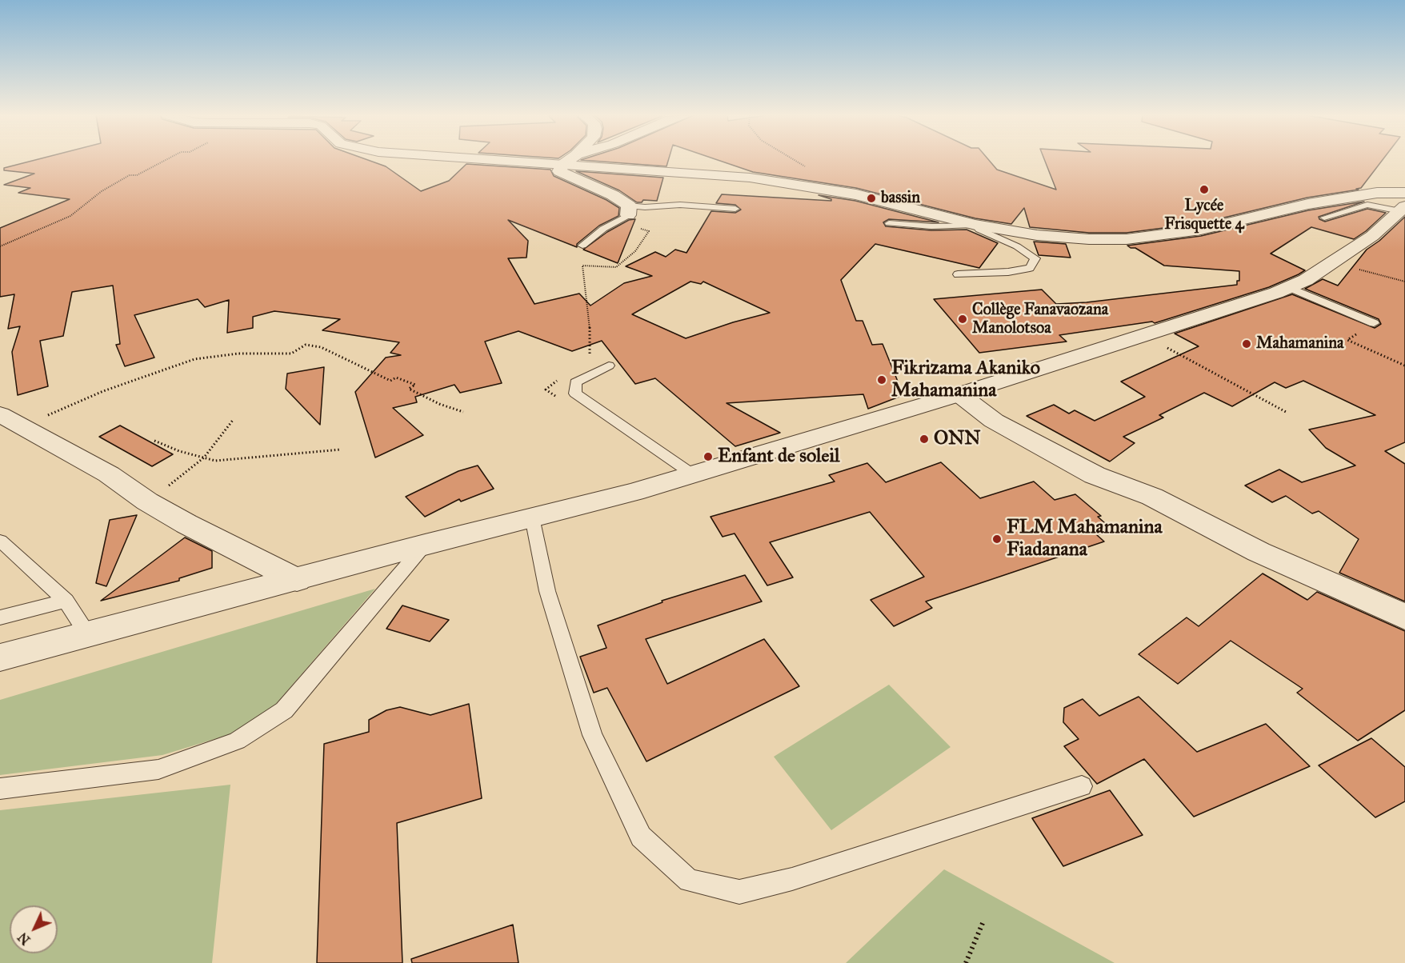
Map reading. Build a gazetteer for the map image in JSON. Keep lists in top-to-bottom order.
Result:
{
  "places": [
    "Lycée Frisquette 4",
    "bassin",
    "Collège Fanavaozana Manolotsoa",
    "Mahamanina",
    "Fikrizama Akaniko Mahamanina",
    "ONN",
    "Enfant de soleil",
    "FLM Mahamanina Fiadanana"
  ],
  "north": "bottom left"
}
